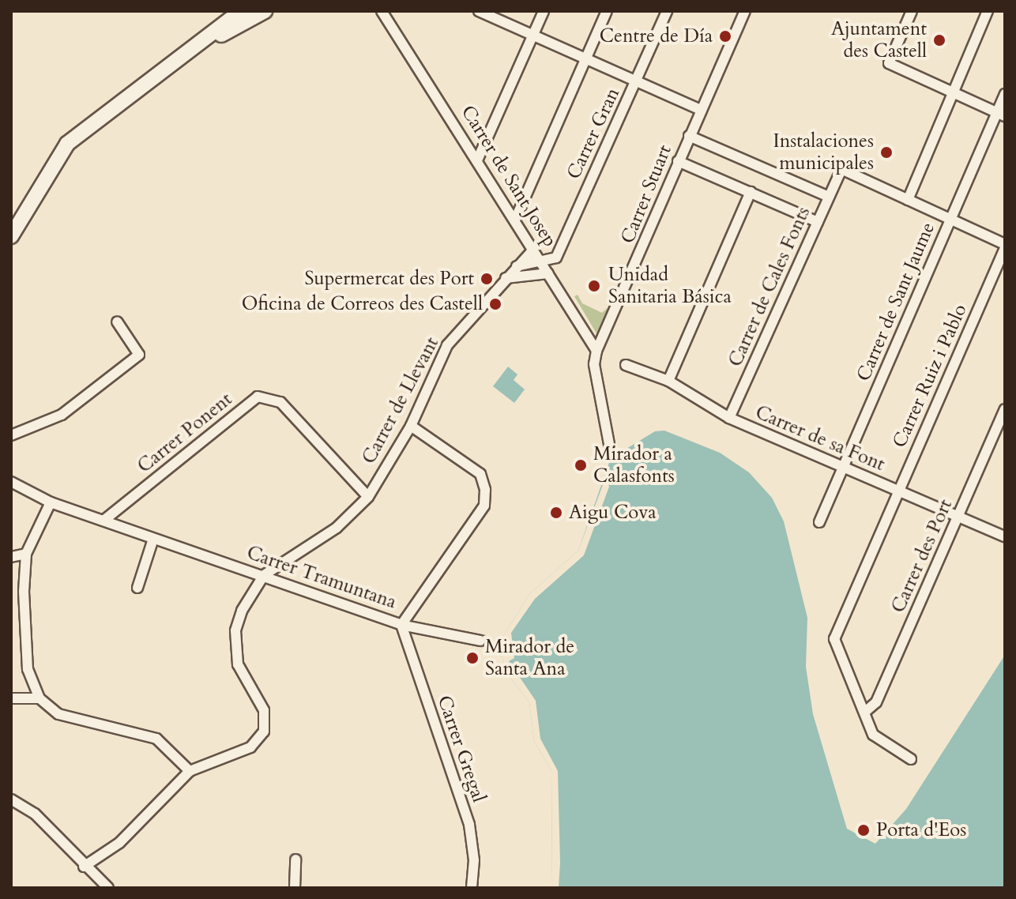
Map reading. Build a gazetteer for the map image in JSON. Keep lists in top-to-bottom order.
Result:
{
  "streets": {
    "street": [
      "Carrer Gran",
      "Carrer de Sant Josep",
      "Carrer Stuart",
      "Carrer de Cales Fonts",
      "Carrer de Sant Jaume",
      "Carrer Ruiz i Pablo",
      "Carrer de Llevant",
      "Carrer Ponent",
      "Carrer de sa Font",
      "Carrer des Port",
      "Carrer Tramuntana",
      "Carrer Gregal"
    ]
  },
  "crossings": [
    ["Carrer Gran", "Carrer de Sant Josep"],
    ["Carrer de Sant Josep", "Carrer Stuart"],
    ["Carrer de Sant Josep", "Carrer de Llevant"],
    ["Carrer de Cales Fonts", "Carrer de sa Font"],
    ["Carrer de Sant Jaume", "Carrer de sa Font"],
    ["Carrer Ruiz i Pablo", "Carrer de sa Font"],
    ["Carrer Ruiz i Pablo", "Carrer des Port"],
    ["Carrer de Llevant", "Carrer Ponent"],
    ["Carrer de Llevant", "Carrer Tramuntana"],
    ["Carrer Ponent", "Carrer Tramuntana"],
    ["Carrer de sa Font", "Carrer des Port"],
    ["Carrer Tramuntana", "Carrer Gregal"]
  ],
  "places": [
    "Centre de Día",
    "Ajuntament des Castell",
    "Instalaciones municipales",
    "Supermercat des Port",
    "Unidad Sanitaria Básica",
    "Oficina de Correos des Castell",
    "Mirador a Calasfonts",
    "Aigu Cova",
    "Mirador de Santa Ana",
    "Porta d'Eos"
  ]
}
